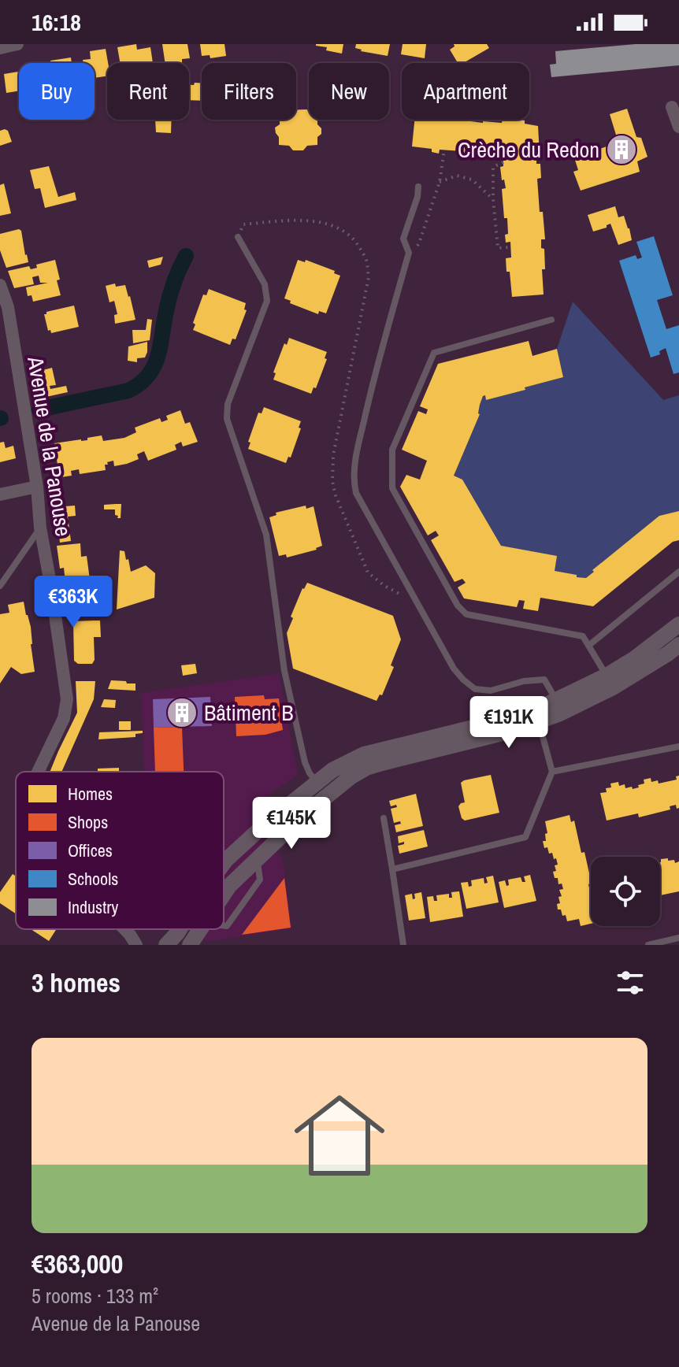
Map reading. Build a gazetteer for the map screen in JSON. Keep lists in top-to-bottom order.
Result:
{
  "streets": {
    "street": ["Avenue de la Panouse"]
  },
  "places": {
    "building": ["Crèche du Redon", "Bâtiment B"]
  },
  "legend": [
    "Homes",
    "Shops",
    "Offices",
    "Schools",
    "Industry"
  ],
  "page": {
    "status": "16:18",
    "chip": [
      "Buy",
      "Rent",
      "Filters",
      "New",
      "Apartment"
    ],
    "price": ["€363K", "€191K", "€145K"],
    "heading": "3 homes",
    "list": [
      {
        "name": "€363,000",
        "note": "5 rooms · 133 m² · Avenue de la Panouse"
      }
    ]
  }
}
